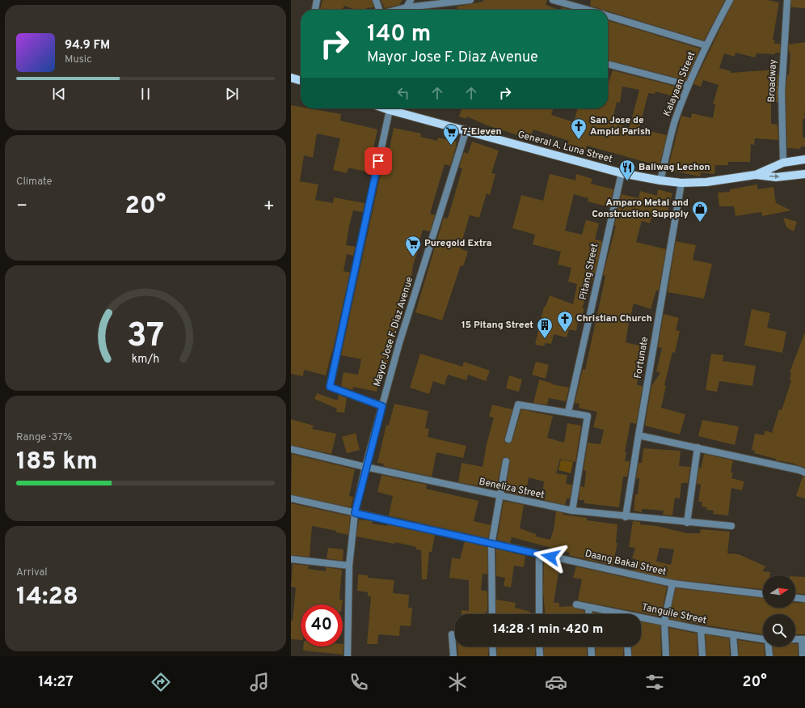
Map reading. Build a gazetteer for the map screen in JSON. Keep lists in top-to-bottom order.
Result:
{
  "streets": {
    "main road": ["General A. Luna Street"],
    "street": [
      "Broadway",
      "Kalayaan Street",
      "Pitang Street",
      "Mayor Jose F. Diaz Avenue",
      "Fortunate",
      "Beneliza Street",
      "Daang Bakal Street",
      "Tanguile Street"
    ]
  },
  "crossings": [
    ["Broadway", "General A. Luna Street"],
    ["Kalayaan Street", "General A. Luna Street"],
    ["General A. Luna Street", "Pitang Street"],
    ["General A. Luna Street", "Mayor Jose F. Diaz Avenue"],
    ["General A. Luna Street", "Fortunate"],
    ["Mayor Jose F. Diaz Avenue", "Beneliza Street"],
    ["Mayor Jose F. Diaz Avenue", "Daang Bakal Street"],
    ["Fortunate", "Beneliza Street"]
  ],
  "places": {
    "church": ["San Jose de Ampid Parish", "Christian Church"],
    "supermarket": ["7-Eleven", "Puregold Extra"],
    "restaurant": ["Baliwag Lechon"],
    "shop": ["Amparo Metal and Construction Suppply"],
    "building": ["15 Pitang Street"]
  },
  "north": "right",
  "page": {
    "turn": ["140 m", "Mayor Jose F. Diaz Avenue"],
    "song": ["94.9 FM", "Music"],
    "tile": [
      "Climate",
      ["Range · 37%", "185 km"],
      ["Arrival", "14:28"]
    ],
    "heat": ["−", "20°", "+"],
    "limit": "40",
    "trip": "14:28 · 1 min · 420 m",
    "tabs": ["14:27", "20°"],
    "gauge": ["37", "km/h"]
  }
}
